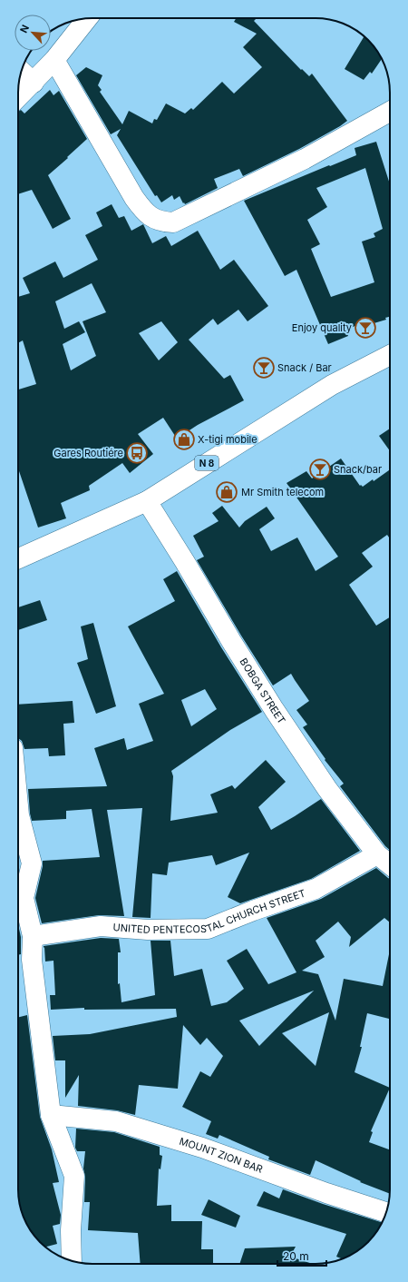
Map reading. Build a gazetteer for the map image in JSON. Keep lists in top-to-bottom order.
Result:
{
  "streets": {
    "main road": [
      "N 8",
      "BOBGA STREET",
      "UNITED PENTECOSTAL CHURCH STREET",
      "MOUNT ZION BAR"
    ]
  },
  "crossings": [
    ["N 8", "BOBGA STREET"],
    ["BOBGA STREET", "UNITED PENTECOSTAL CHURCH STREET"]
  ],
  "places": {
    "bar": ["Enjoy quality", "Snack / Bar", "Snack/bar"],
    "shop": ["X-tigi mobile", "Mr Smith telecom"],
    "bus stop": ["Gares Routiére"]
  },
  "scale_bar": "20 m",
  "north": "top left"
}
